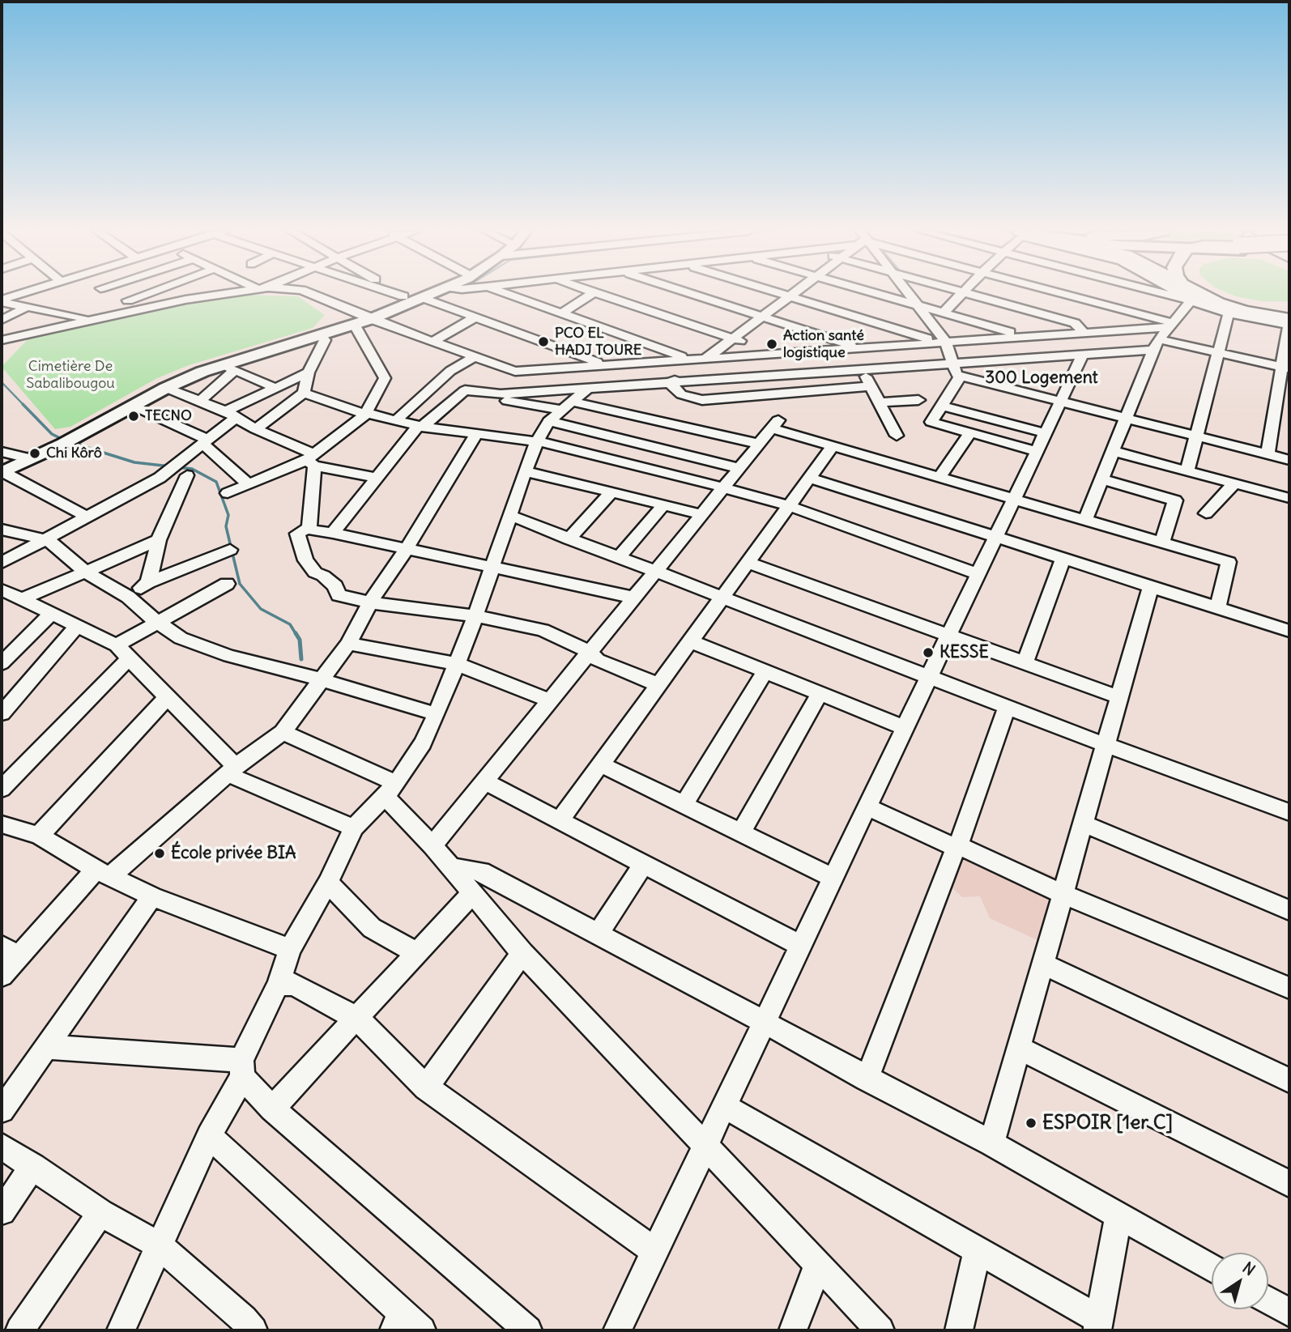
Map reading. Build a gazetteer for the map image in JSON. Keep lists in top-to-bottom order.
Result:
{
  "districts": ["300 Logement"],
  "parks": ["Cimetière De Sabalibougou"],
  "places": [
    "PCO EL HADJ TOURE",
    "Action santé logistique",
    "TECNO",
    "Chi Kôrô",
    "KESSE",
    "École privée BIA",
    "ESPOIR [1er C]"
  ],
  "north": "top right"
}
